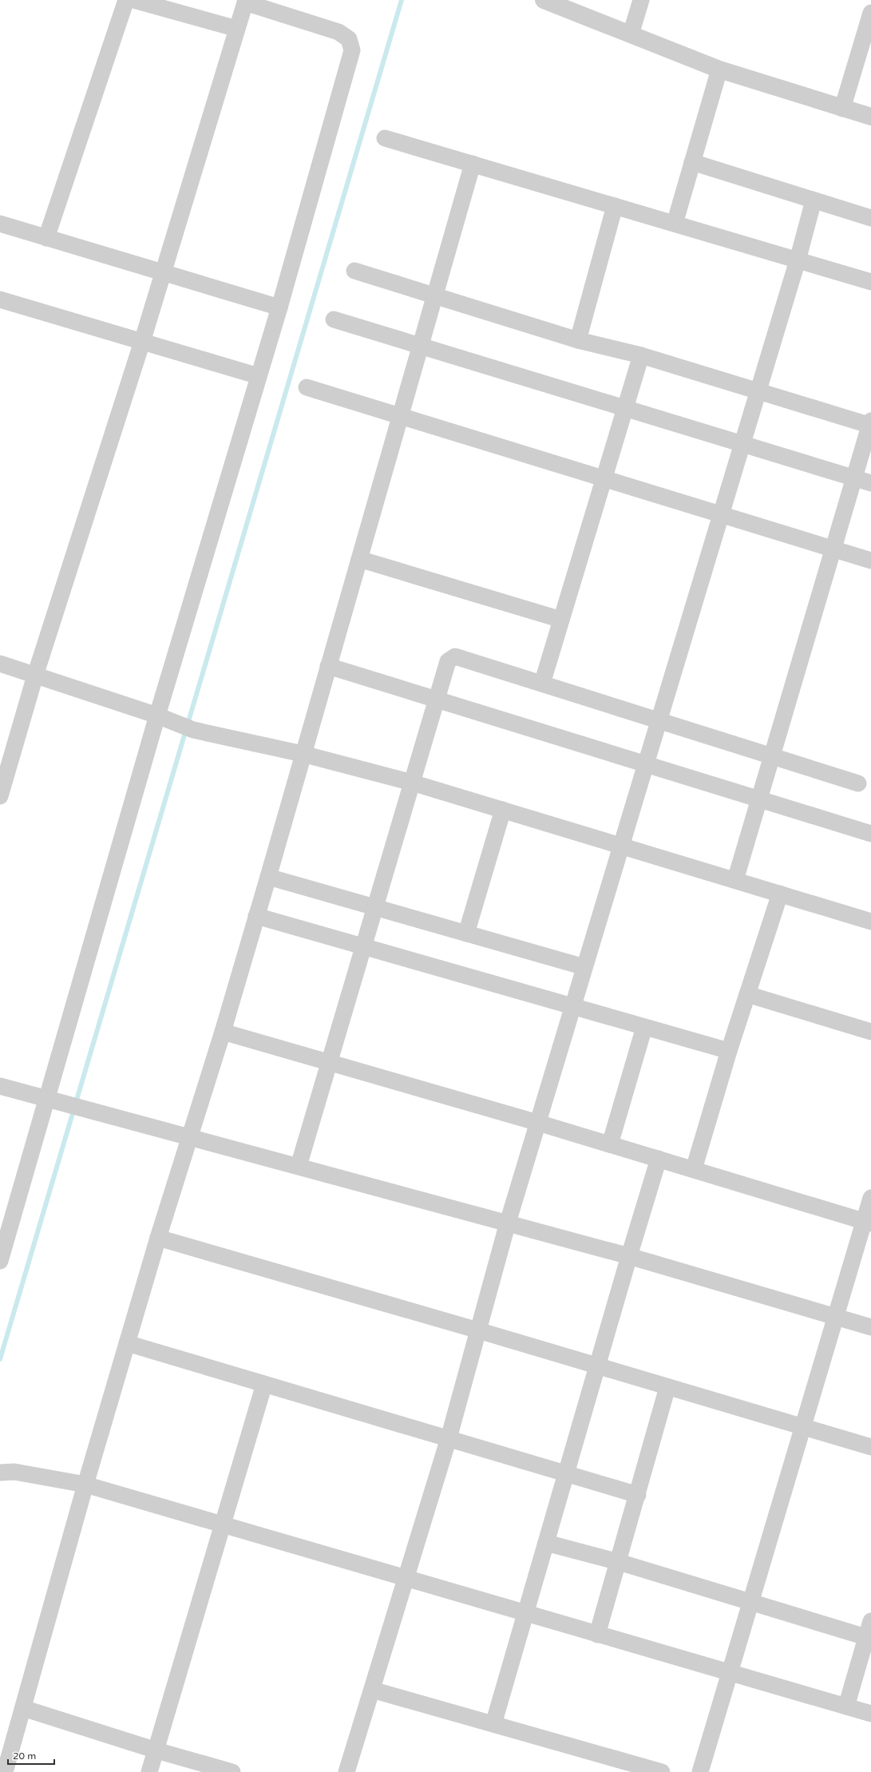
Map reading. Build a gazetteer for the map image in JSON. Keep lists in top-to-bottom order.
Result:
{
  "scale_bar": "20 m"
}
